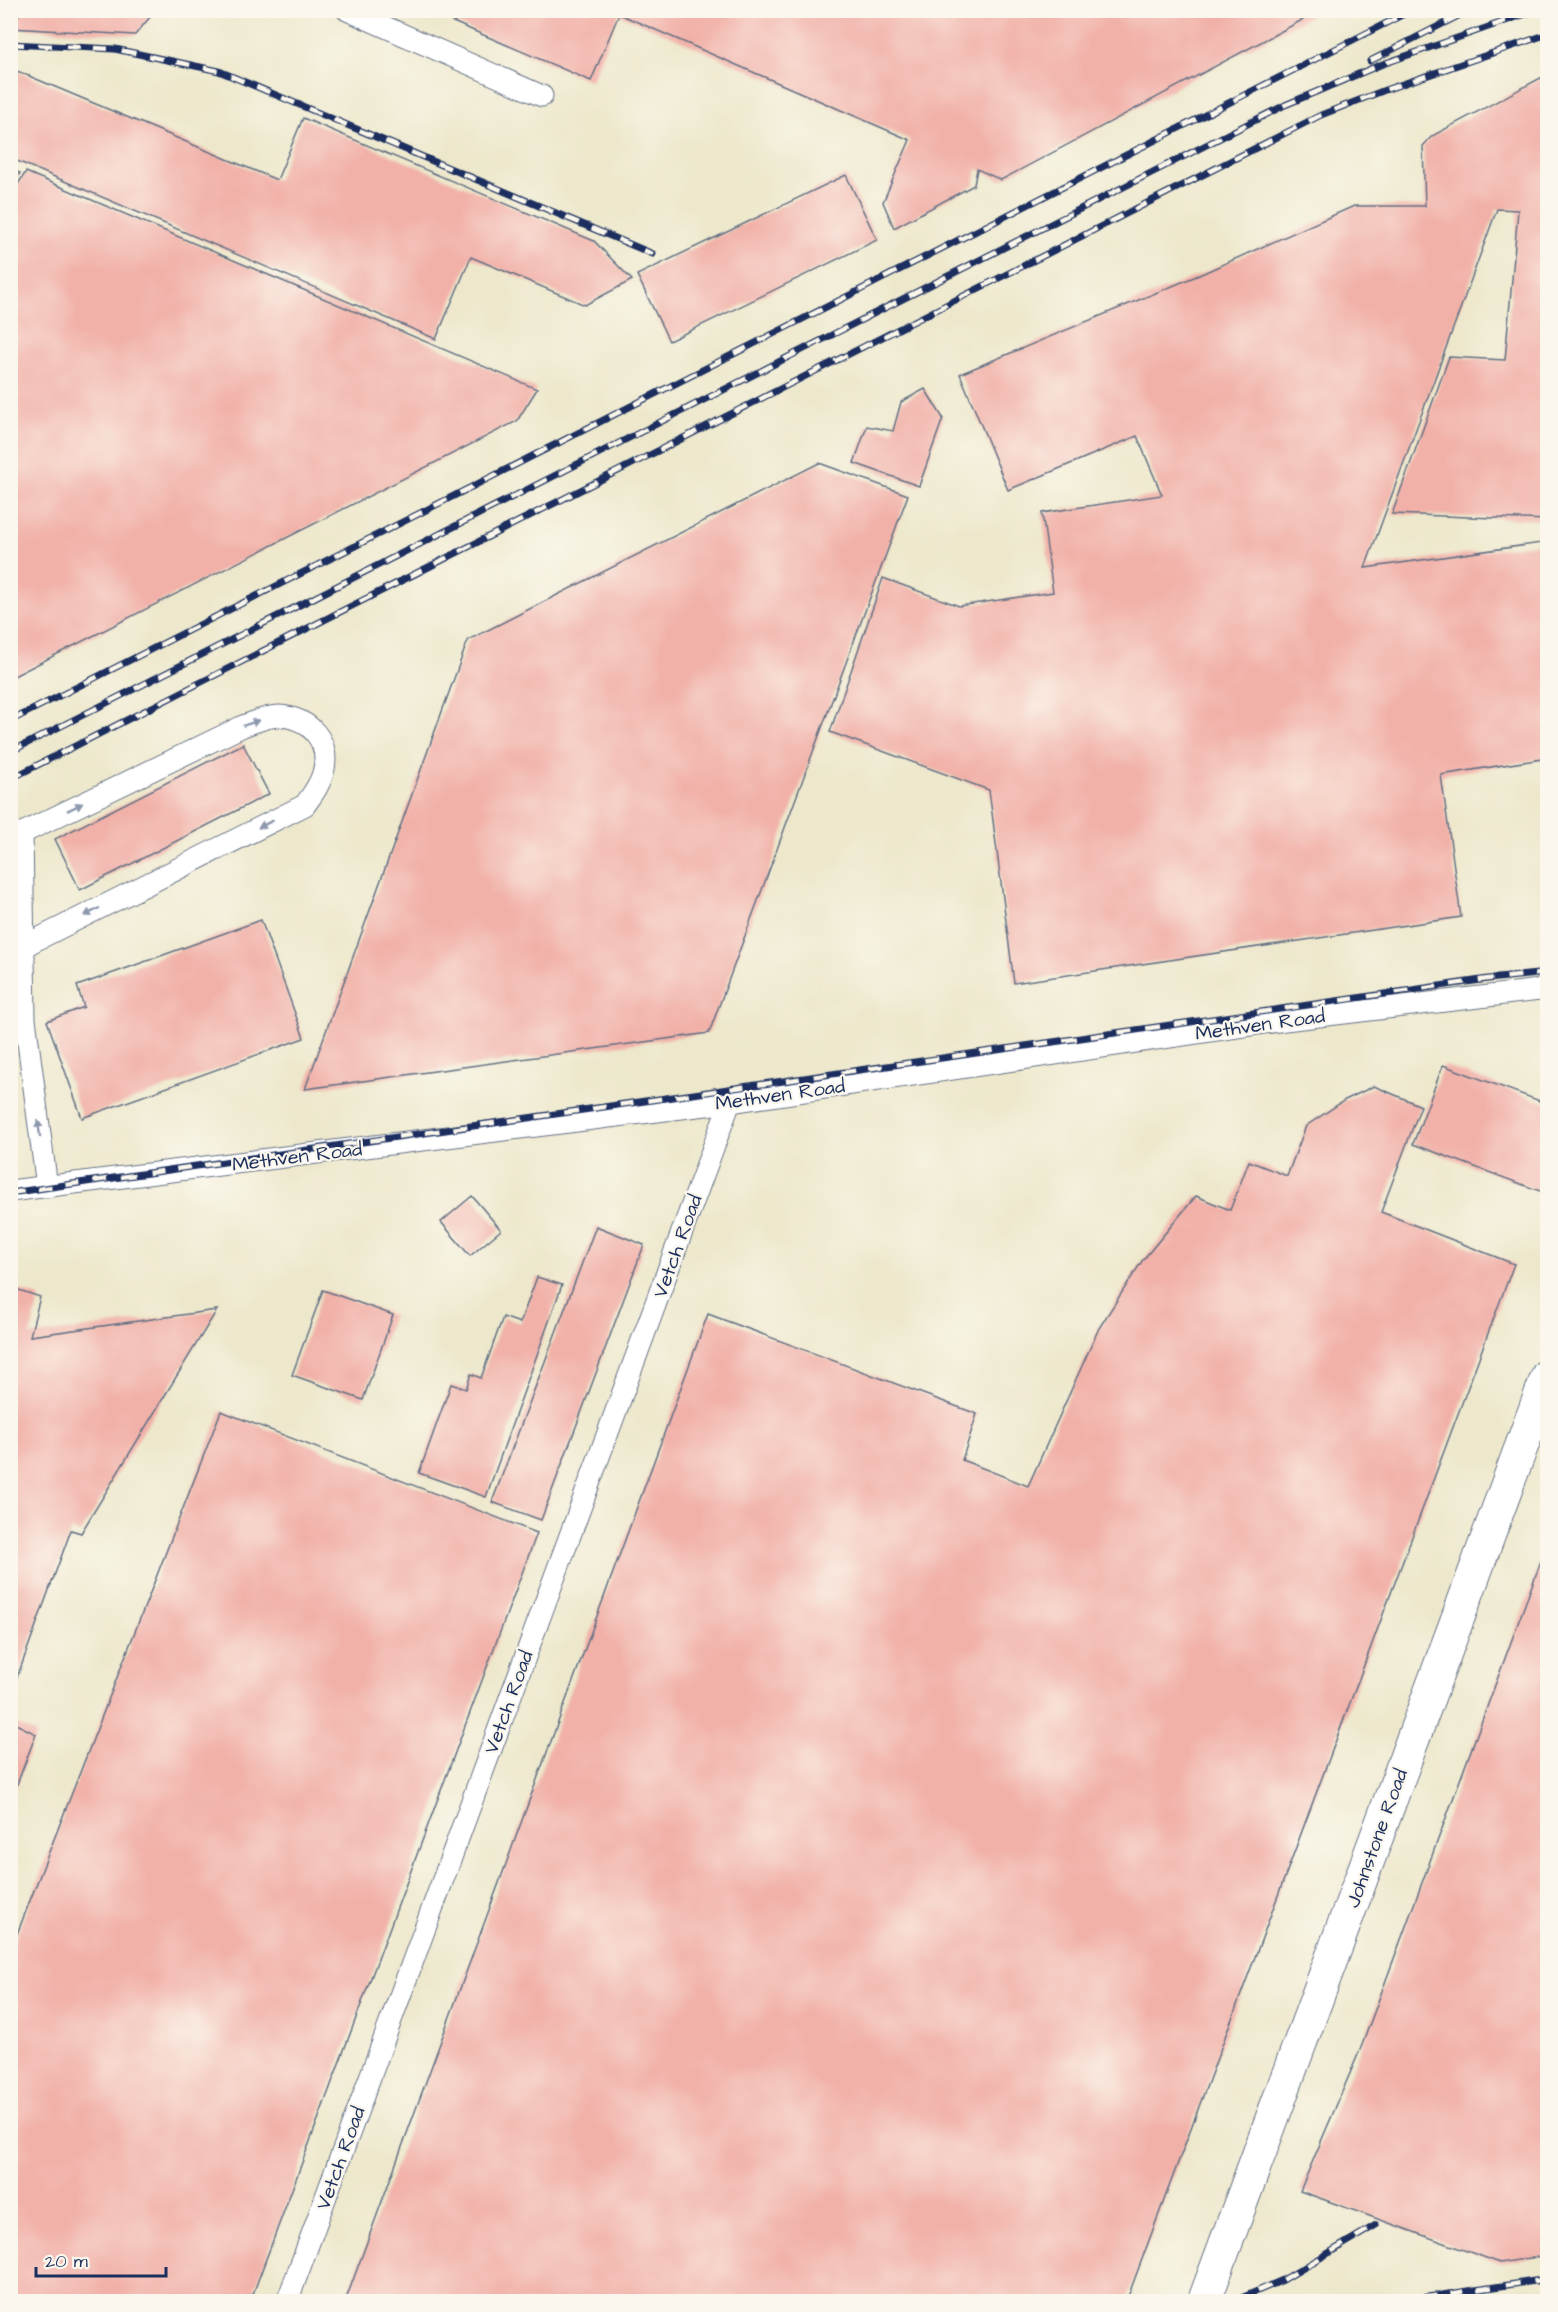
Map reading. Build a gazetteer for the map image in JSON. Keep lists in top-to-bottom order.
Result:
{
  "streets": {
    "street": ["Johnstone Road"],
    "lane": ["Methven Road", "Vetch Road"]
  },
  "crossings": [
    ["Methven Road", "Vetch Road"]
  ],
  "scale_bar": "20 m"
}
